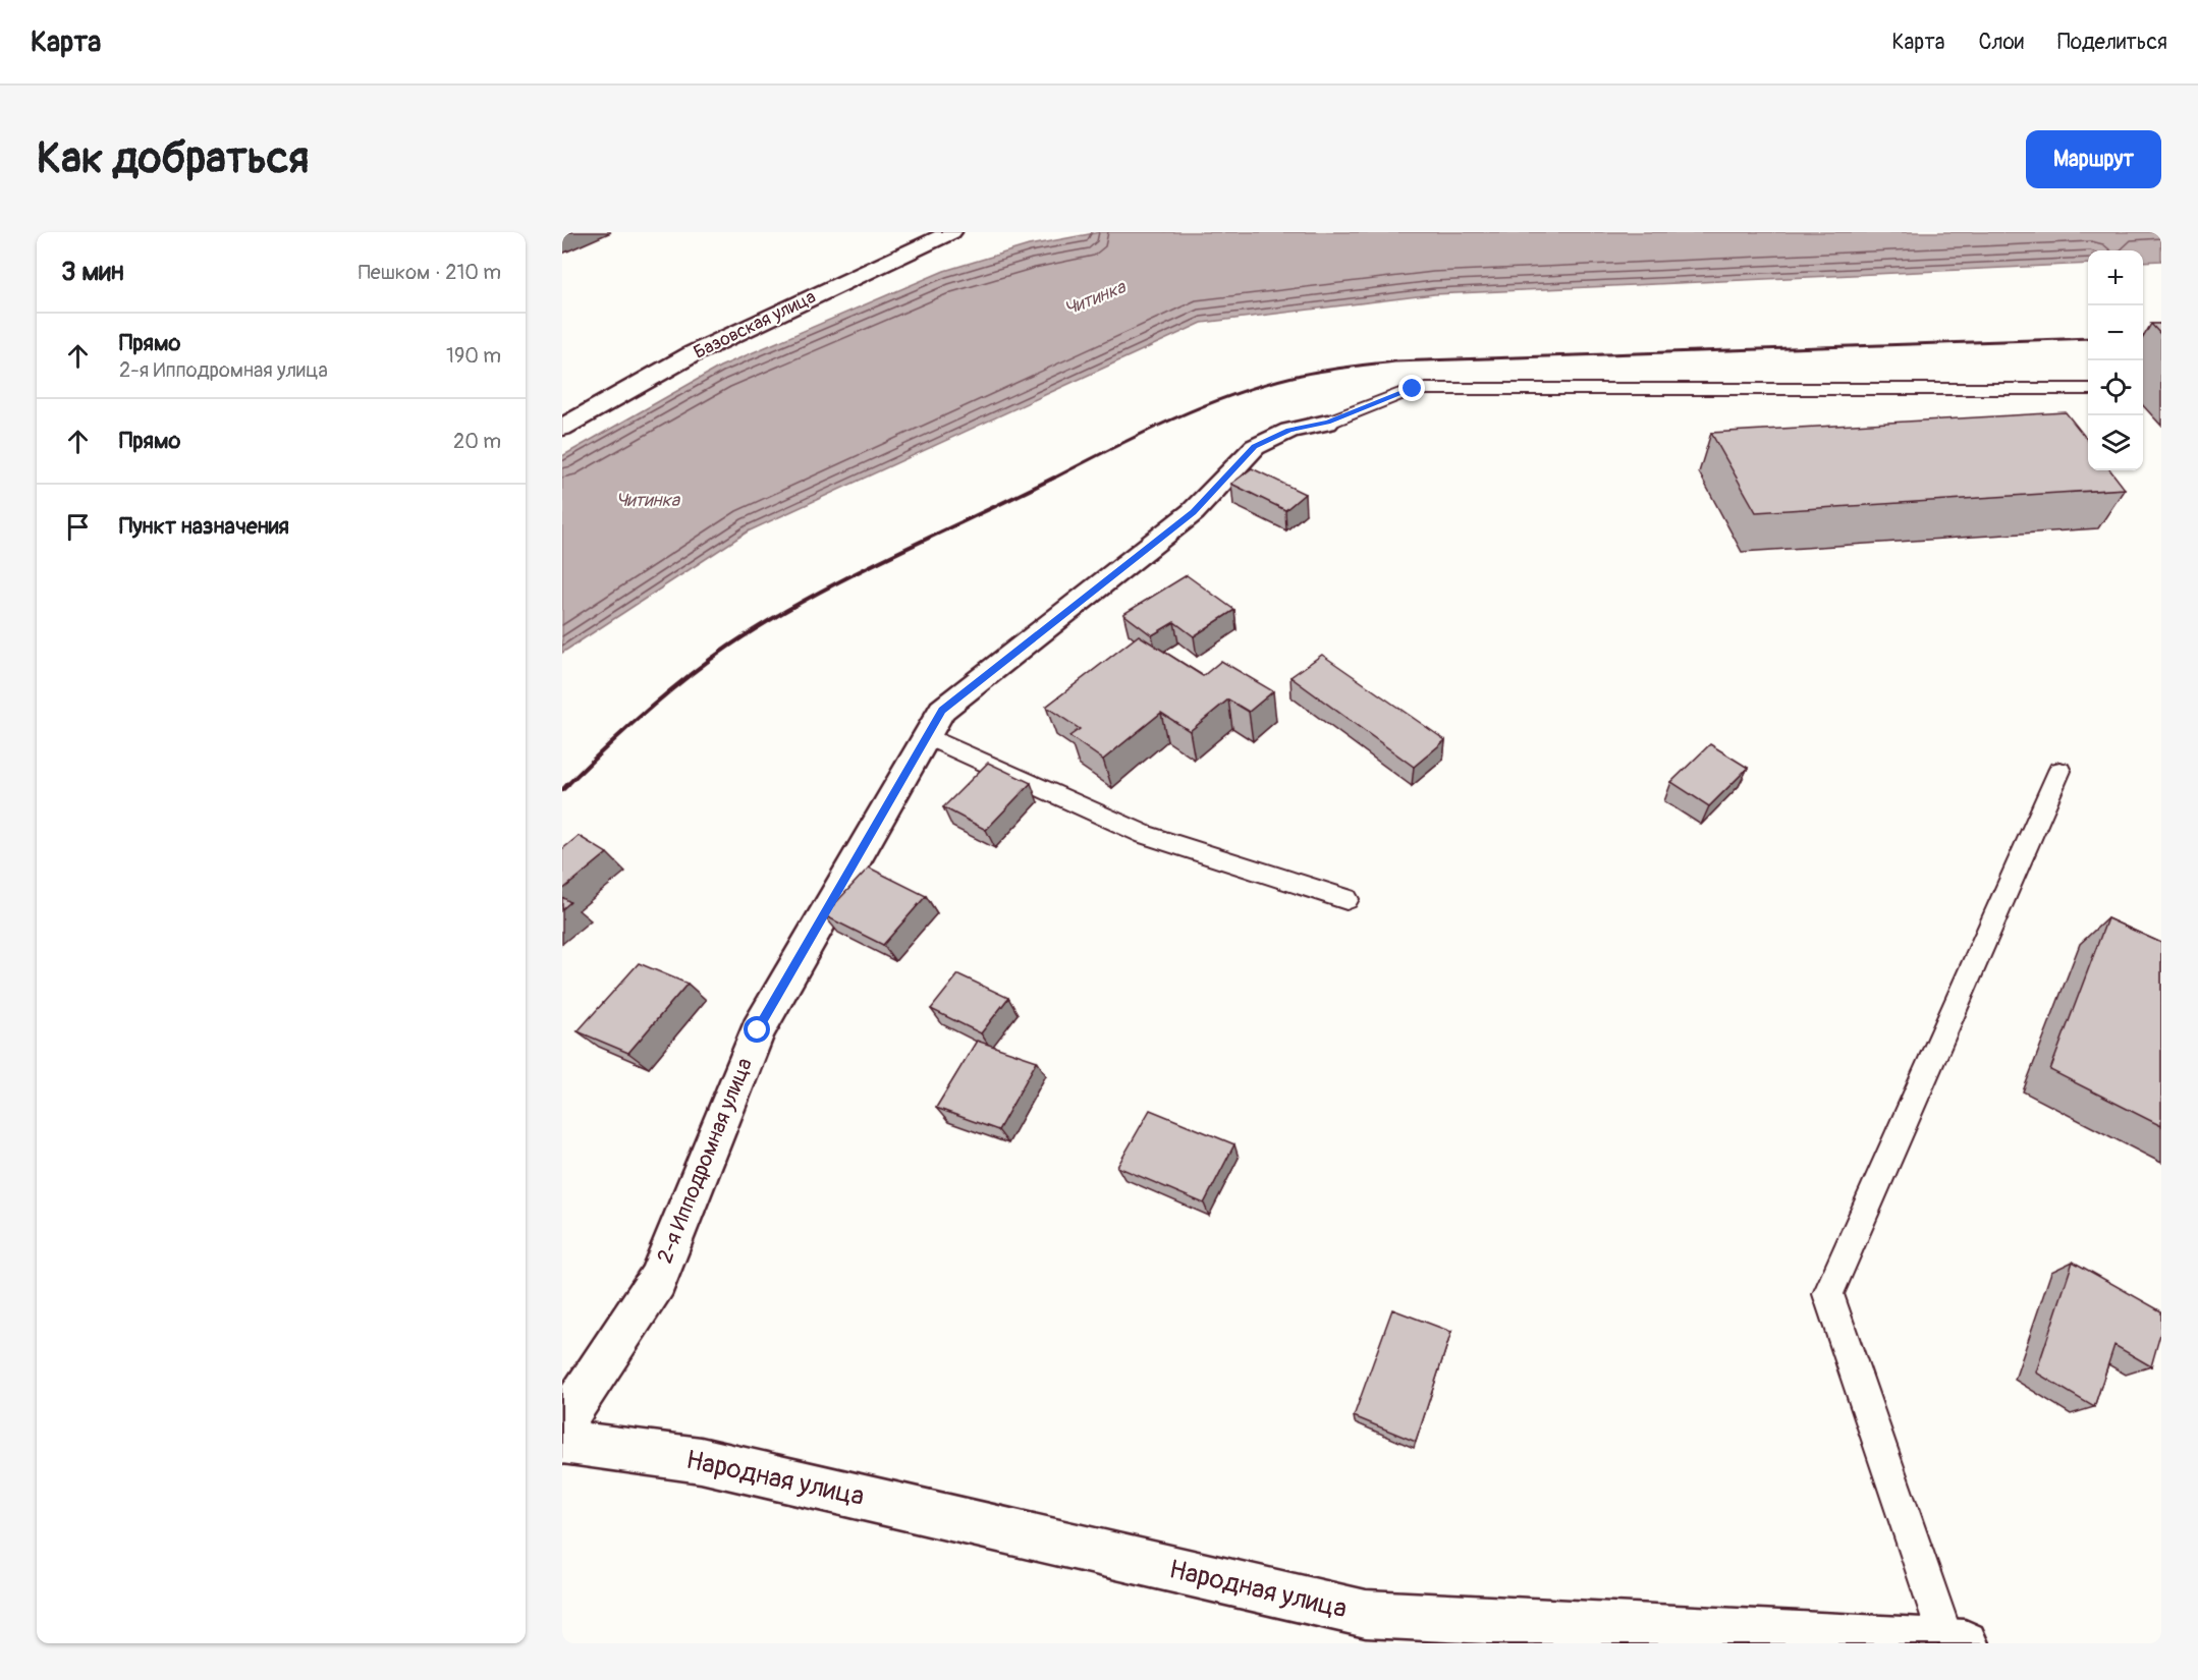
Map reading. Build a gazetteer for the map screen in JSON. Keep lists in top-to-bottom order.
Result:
{
  "streets": {
    "street": ["Базовская улица", "2-я Ипподромная улица", "Народная улица"]
  },
  "water": ["Читинка"],
  "page": {
    "header": "Карта",
    "nav": ["Карта", "Слои", "Поделиться"],
    "buttons": "Маршрут",
    "title": "Как добраться",
    "heading": ["3 мин", "Пешком · 210 m"],
    "map_buttons": ["+", "−"],
    "list": [
      ["Прямо", "2-я Ипподромная улица", "190 m"],
      ["Прямо", "20 m"],
      "Пункт назначения"
    ]
  }
}
